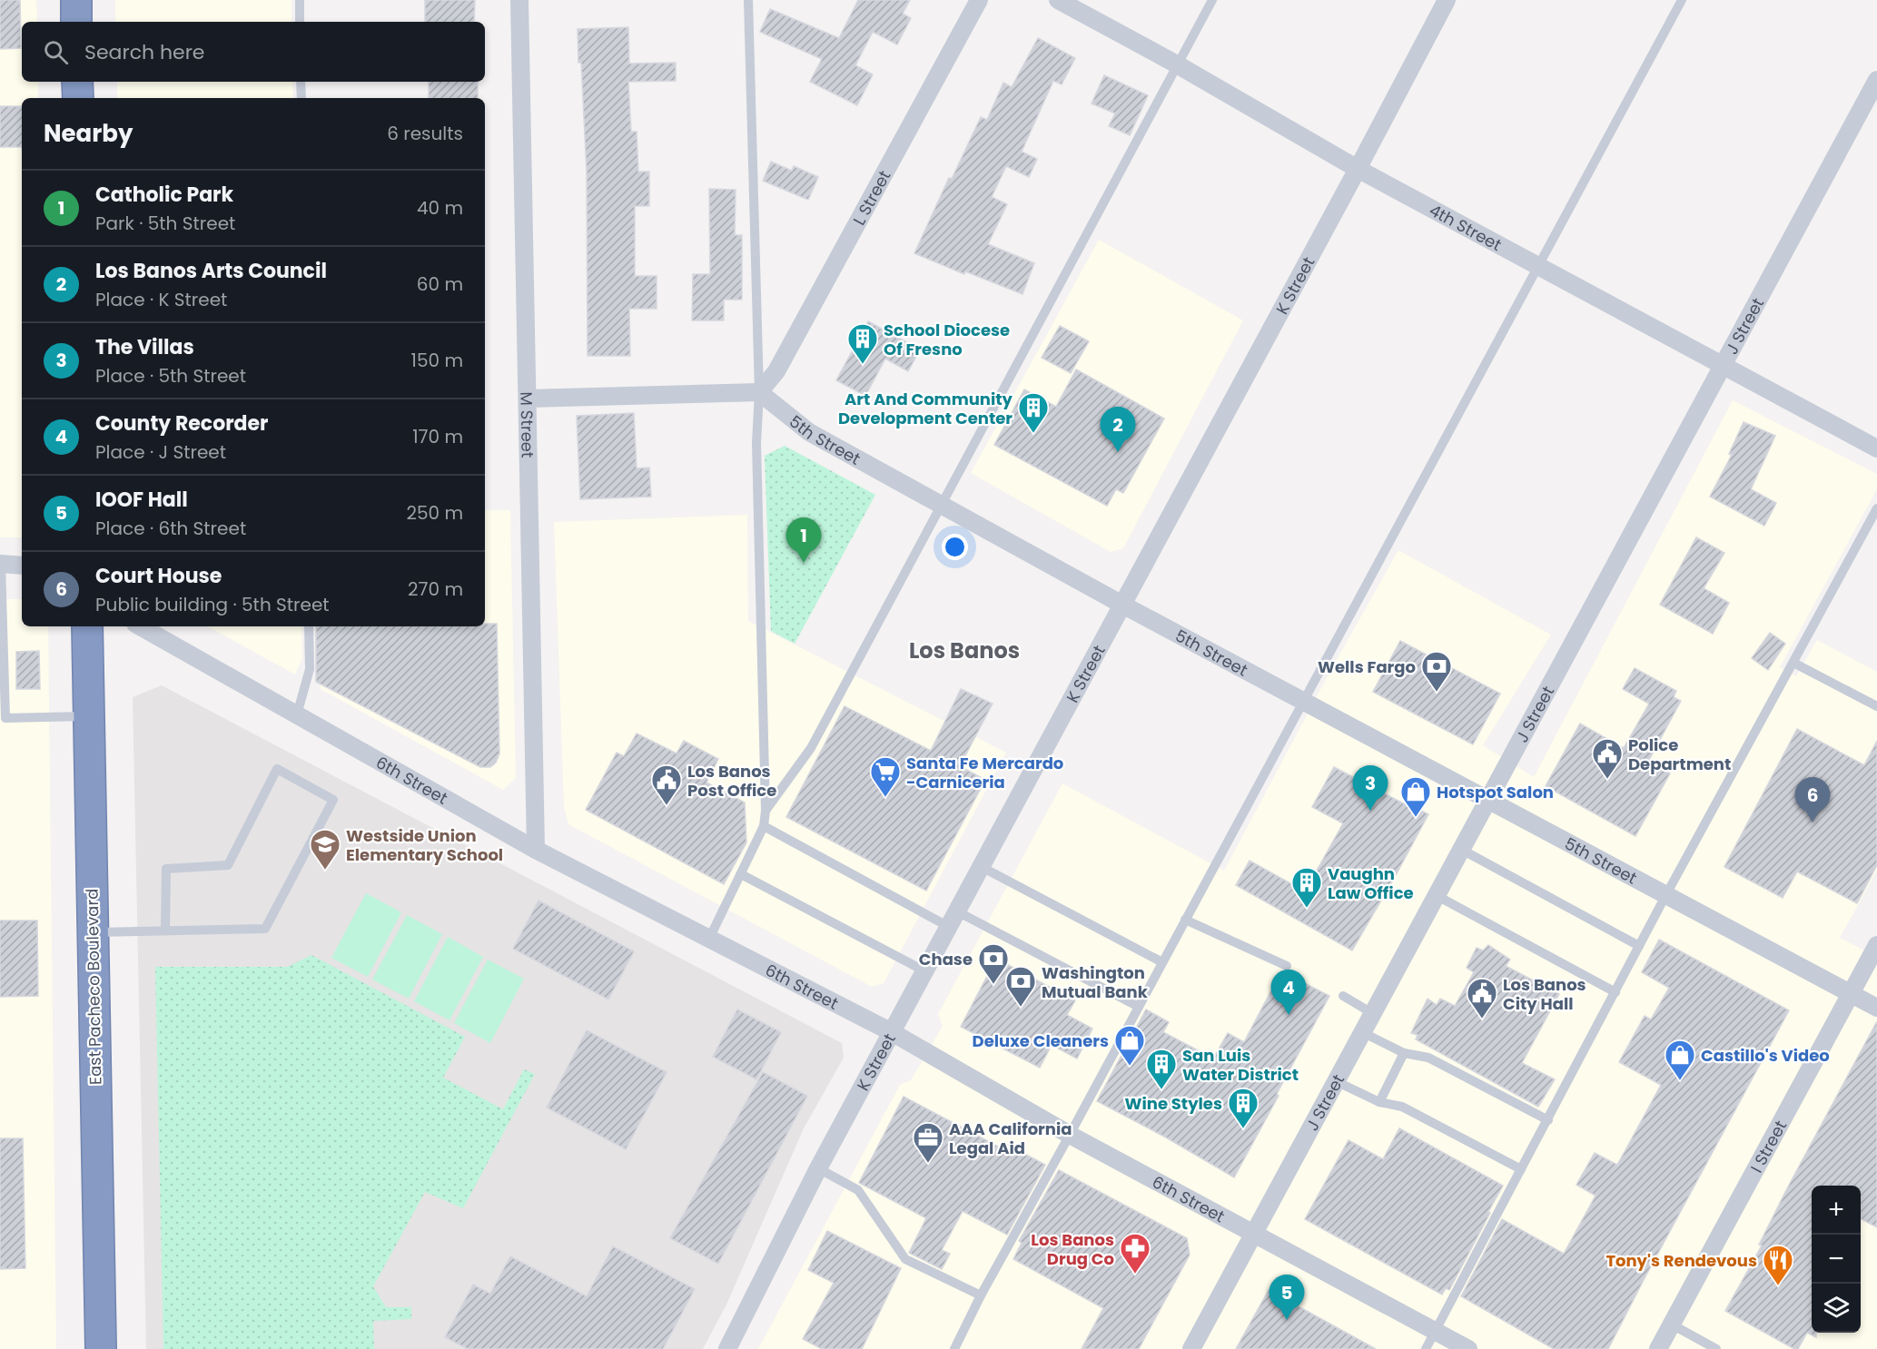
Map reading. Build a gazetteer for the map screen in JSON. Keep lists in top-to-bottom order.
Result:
{
  "streets": {
    "highway": ["East Pacheco Boulevard"],
    "street": [
      "L Street",
      "4th Street",
      "K Street",
      "J Street",
      "M Street",
      "5th Street",
      "6th Street",
      "I Street"
    ]
  },
  "crossings": [
    ["L Street", "5th Street"],
    ["4th Street", "K Street"],
    ["4th Street", "J Street"],
    ["K Street", "5th Street"],
    ["K Street", "6th Street"],
    ["J Street", "5th Street"],
    ["J Street", "6th Street"],
    ["M Street", "6th Street"],
    ["5th Street", "I Street"]
  ],
  "districts": ["Los Banos"],
  "places": {
    "building": [
      "School Diocese Of Fresno",
      "Art And Community Development Center",
      "Vaughn Law Office",
      "San Luis Water District",
      "Wine Styles"
    ],
    "bank": ["Wells Fargo", "Chase", "Washington Mutual Bank"],
    "public building": ["Police Department", "Los Banos Post Office", "Los Banos City Hall"],
    "supermarket": ["Santa Fe Mercardo -Carniceria"],
    "shop": ["Hotspot Salon", "Deluxe Cleaners", "Castillo's Video"],
    "school or university": ["Westside Union Elementary School"],
    "office": ["AAA California Legal Aid"],
    "pharmacy": ["Los Banos Drug Co"],
    "restaurant": ["Tony's Rendevous"]
  },
  "page": {
    "search": "Search here",
    "heading": ["Nearby", "6 results"],
    "list": [
      {
        "mark": "1",
        "name": "Catholic Park",
        "note": "Park · 5th Street",
        "value": "40 m"
      },
      {
        "mark": "2",
        "name": "Los Banos Arts Council",
        "note": "Place · K Street",
        "value": "60 m"
      },
      {
        "mark": "3",
        "name": "The Villas",
        "note": "Place · 5th Street",
        "value": "150 m"
      },
      {
        "mark": "4",
        "name": "County Recorder",
        "note": "Place · J Street",
        "value": "170 m"
      },
      {
        "mark": "5",
        "name": "IOOF Hall",
        "note": "Place · 6th Street",
        "value": "250 m"
      },
      {
        "mark": "6",
        "name": "Court House",
        "note": "Public building · 5th Street",
        "value": "270 m"
      }
    ],
    "pins": [
      "2",
      "1",
      "3",
      "6",
      "4",
      "5"
    ],
    "map_buttons": ["+", "−"]
  }
}
